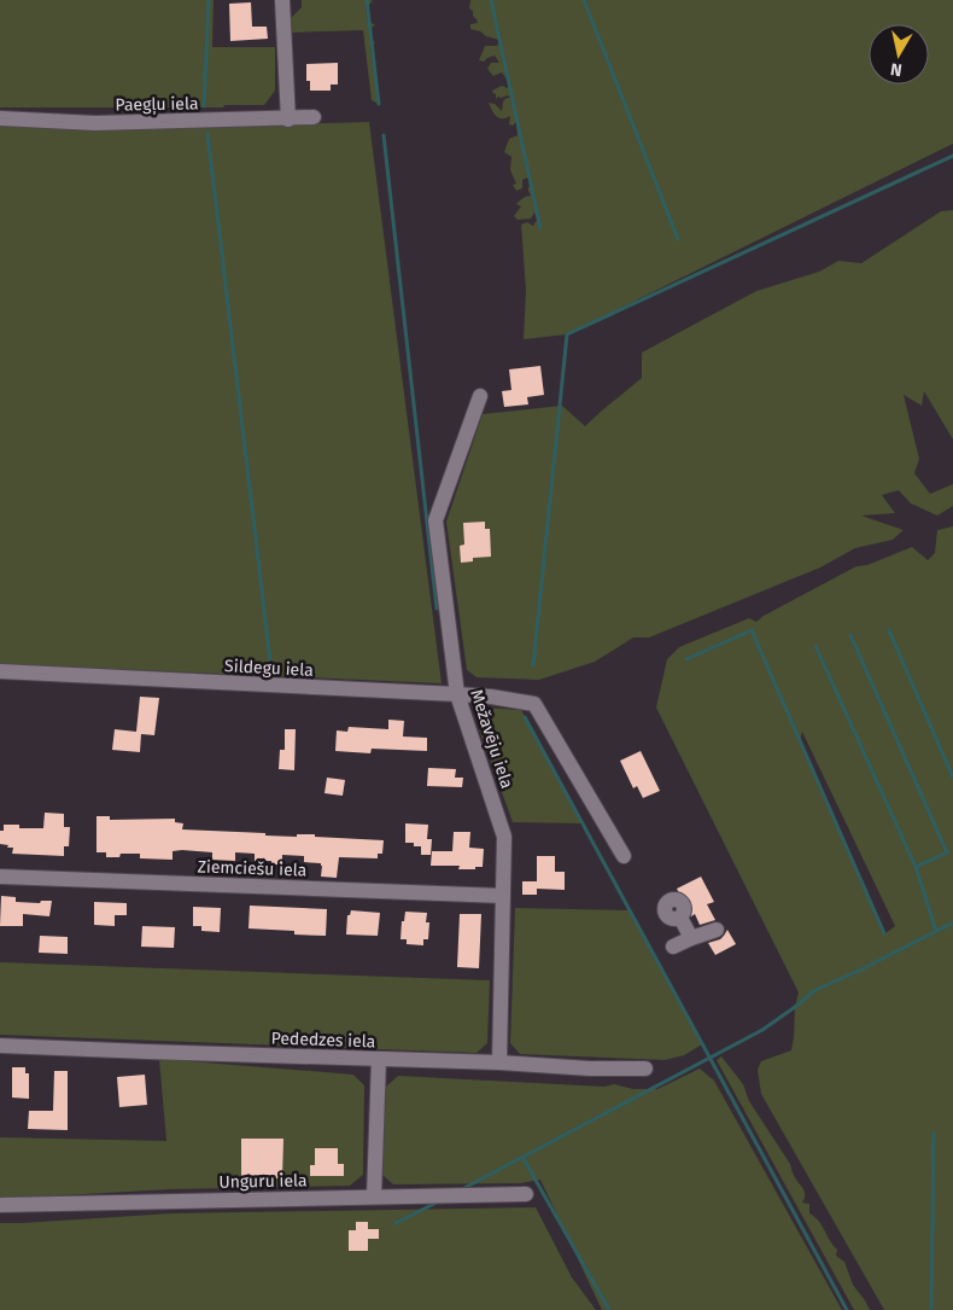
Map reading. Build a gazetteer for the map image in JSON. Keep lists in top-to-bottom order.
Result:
{
  "streets": {
    "street": [
      "Paegļu iela",
      "Sildegu iela",
      "Mežavēju iela",
      "Ziemciešu iela",
      "Pededzes iela",
      "Unguru iela"
    ]
  },
  "crossings": [
    ["Sildegu iela", "Mežavēju iela"],
    ["Mežavēju iela", "Ziemciešu iela"],
    ["Mežavēju iela", "Pededzes iela"]
  ],
  "north": "bottom"
}
